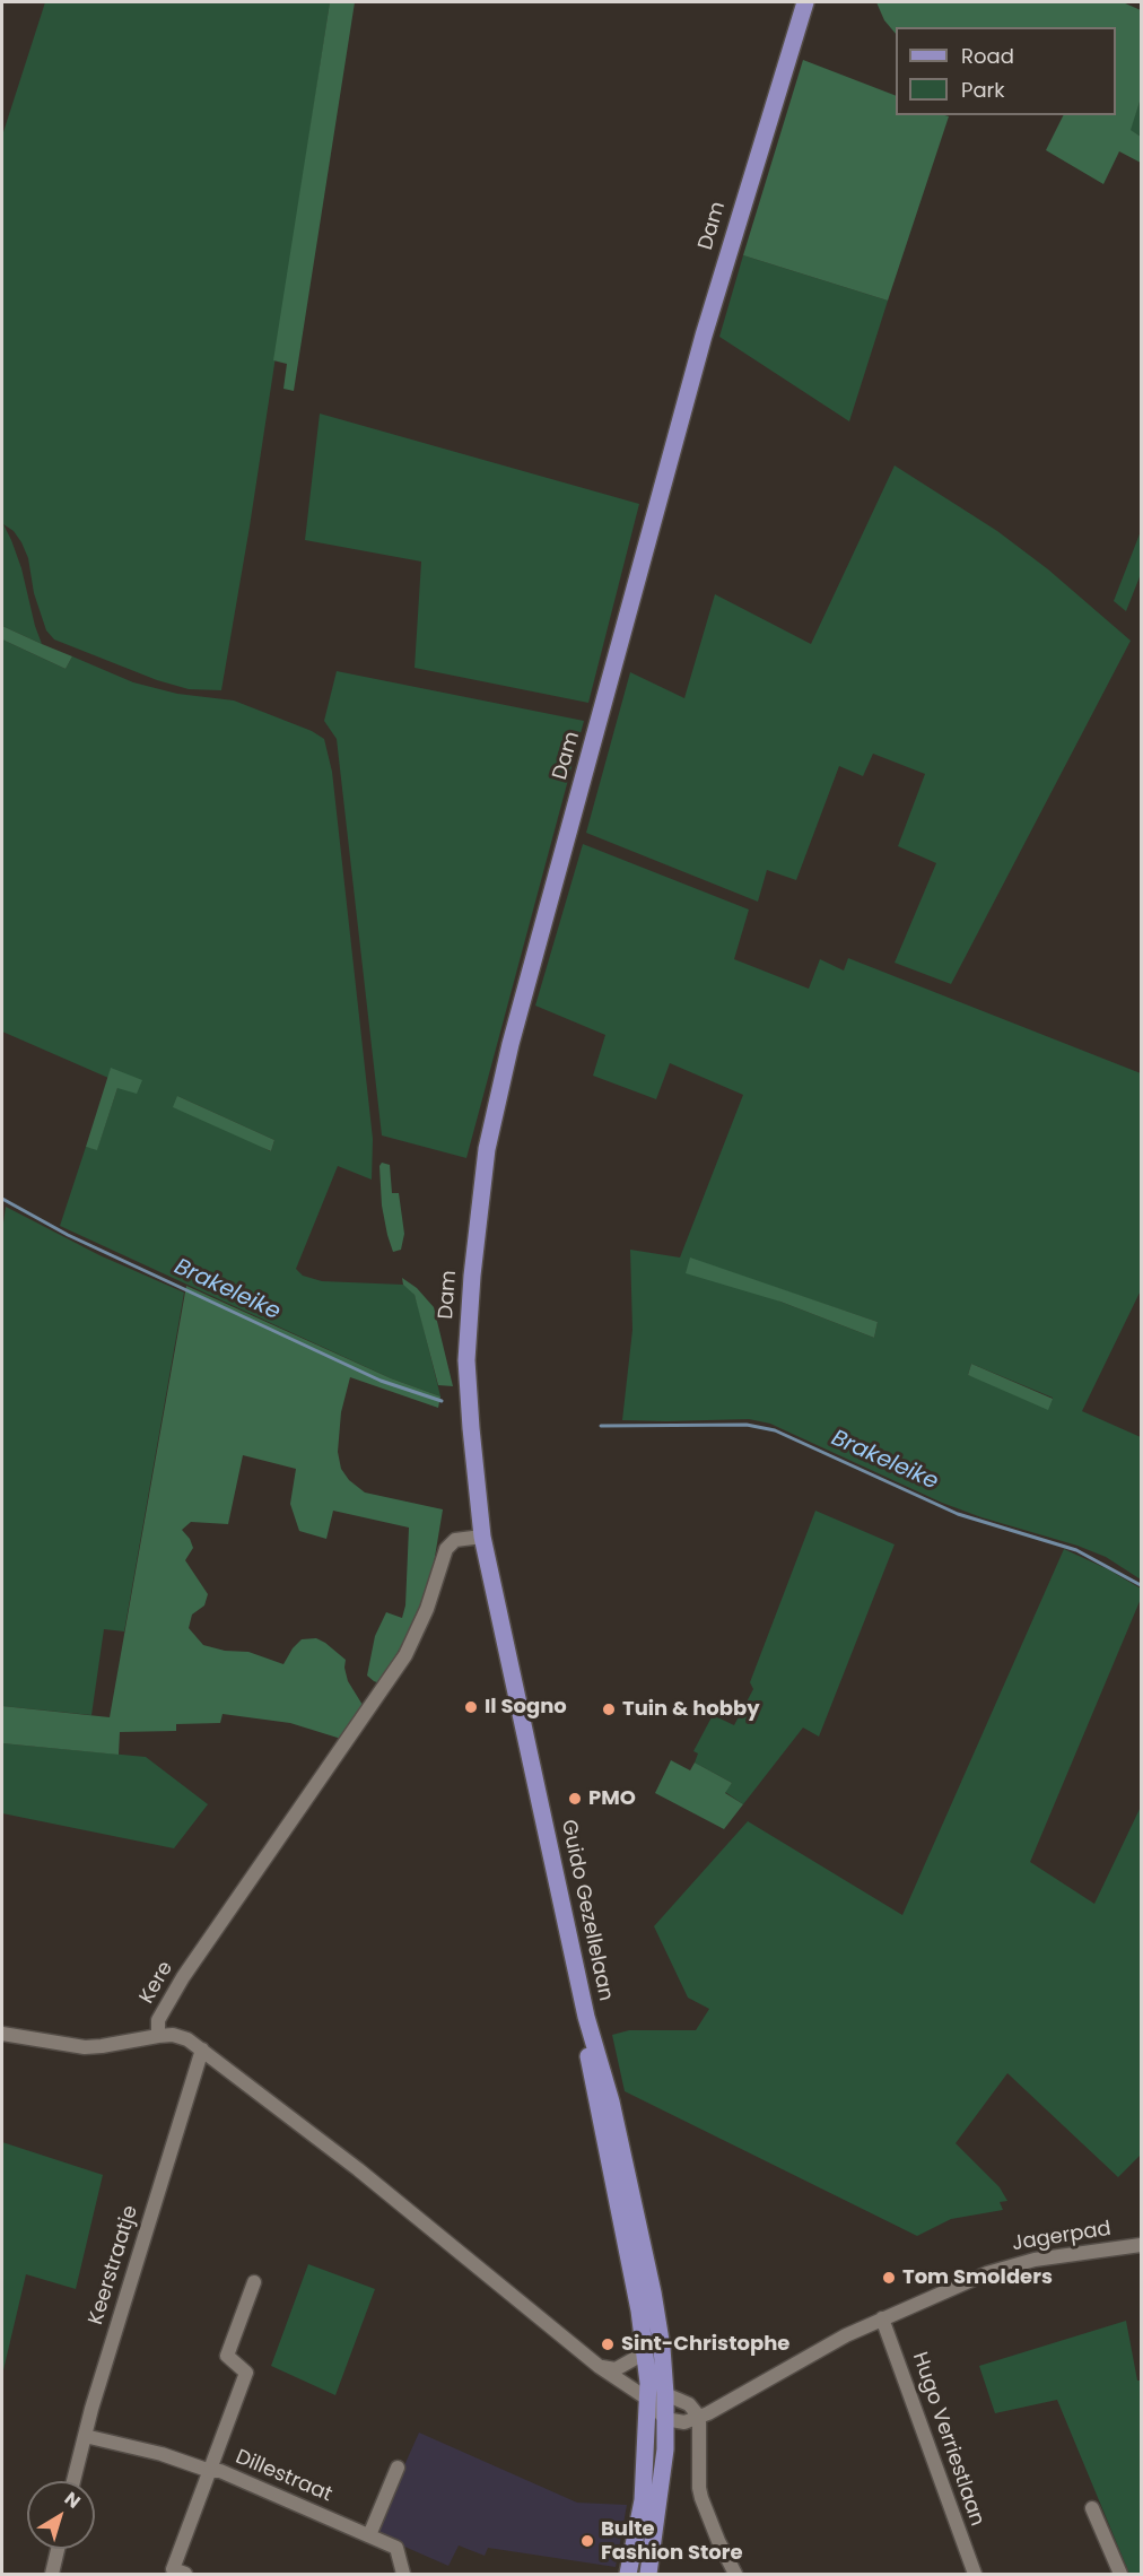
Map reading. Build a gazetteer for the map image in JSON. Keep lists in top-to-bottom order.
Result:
{
  "streets": {
    "main road": ["Dam", "Guido Gezellelaan"],
    "street": [
      "Kere",
      "Jagerpad",
      "Keerstraatje",
      "Hugo Verriestlaan",
      "Dillestraat"
    ]
  },
  "crossings": [
    ["Dam", "Guido Gezellelaan"],
    ["Dam", "Kere"],
    ["Guido Gezellelaan", "Kere"],
    ["Kere", "Keerstraatje"],
    ["Jagerpad", "Hugo Verriestlaan"],
    ["Keerstraatje", "Dillestraat"]
  ],
  "water": ["Brakeleike"],
  "places": [
    "Il Sogno",
    "Tuin & hobby",
    "PMO",
    "Tom Smolders",
    "Sint-Christophe",
    "Bulte Fashion Store"
  ],
  "legend": ["Road", "Park"],
  "north": "top right"
}
